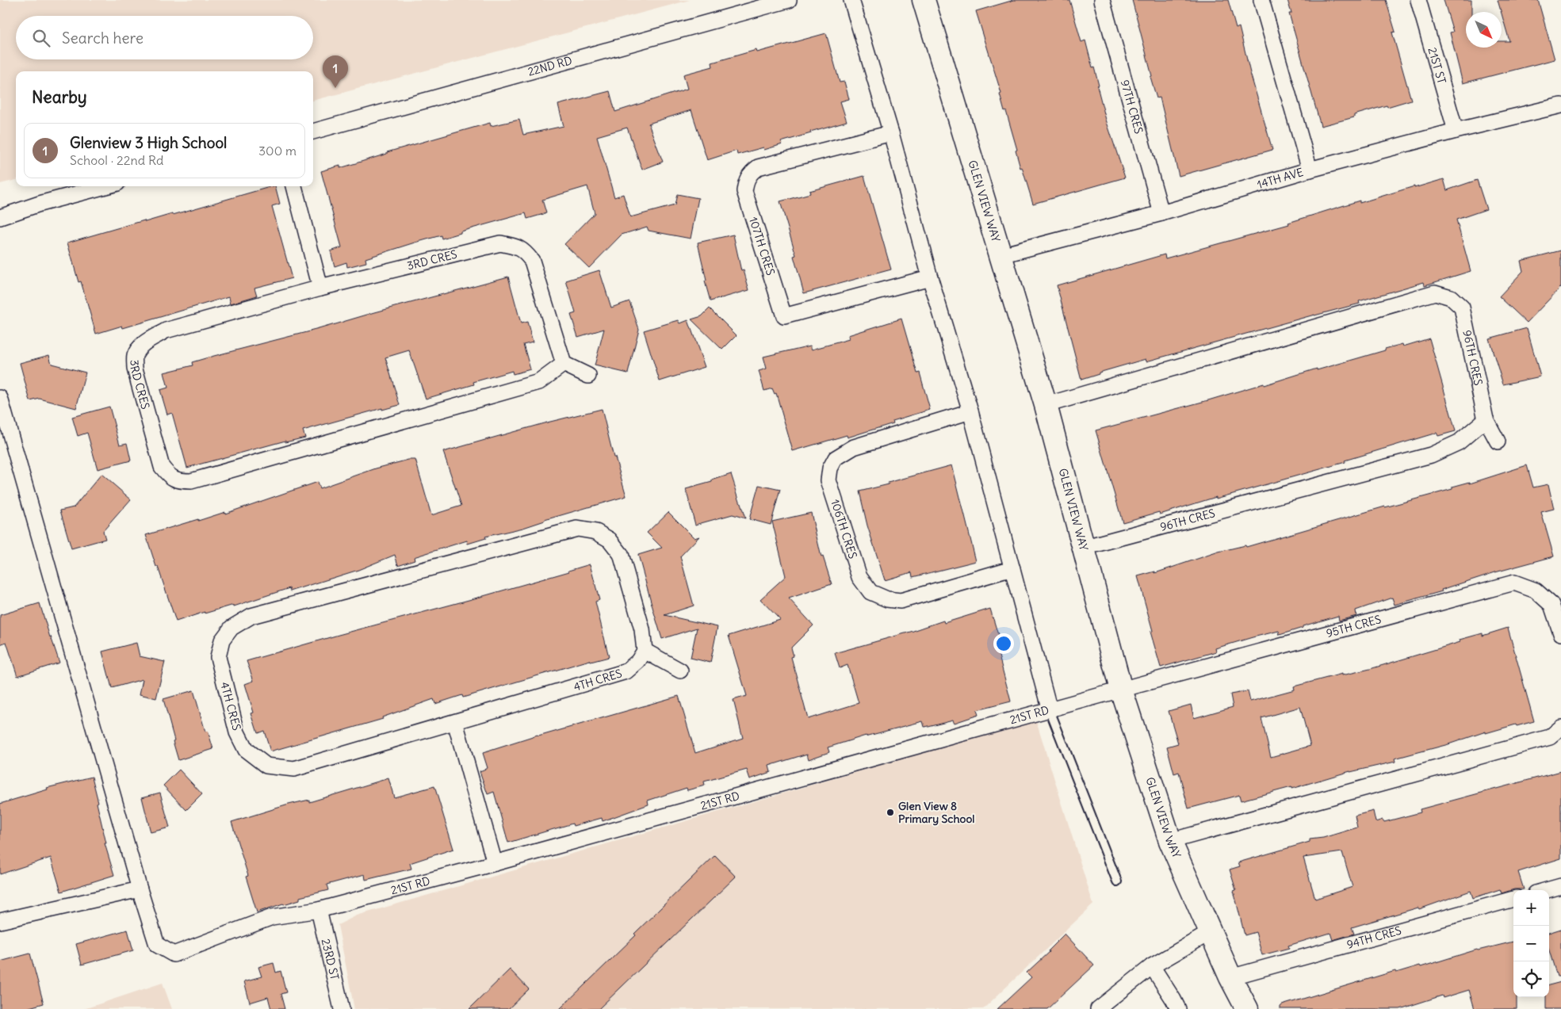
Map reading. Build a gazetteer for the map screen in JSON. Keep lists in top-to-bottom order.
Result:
{
  "streets": {
    "street": [
      "21ST ST",
      "22ND RD",
      "97TH CRES",
      "14TH AVE",
      "GLEN VIEW WAY",
      "107TH CRES",
      "3RD CRES",
      "96TH CRES",
      "106TH CRES",
      "95TH CRES",
      "4TH CRES",
      "21ST RD",
      "94TH CRES",
      "23RD ST"
    ]
  },
  "crossings": [
    ["21ST ST", "14TH AVE"],
    ["97TH CRES", "14TH AVE"],
    ["14TH AVE", "GLEN VIEW WAY"],
    ["GLEN VIEW WAY", "96TH CRES"],
    ["GLEN VIEW WAY", "95TH CRES"],
    ["GLEN VIEW WAY", "21ST RD"],
    ["GLEN VIEW WAY", "94TH CRES"],
    ["95TH CRES", "21ST RD"],
    ["21ST RD", "23RD ST"]
  ],
  "places": ["Glen View 8 Primary School"],
  "north": "bottom right",
  "page": {
    "search": "Search here",
    "pins": "1",
    "heading": "Nearby",
    "list": [
      {
        "mark": "1",
        "name": "Glenview 3 High School",
        "note": "School · 22nd Rd",
        "value": "300 m"
      }
    ],
    "map_buttons": ["+", "−"]
  }
}
